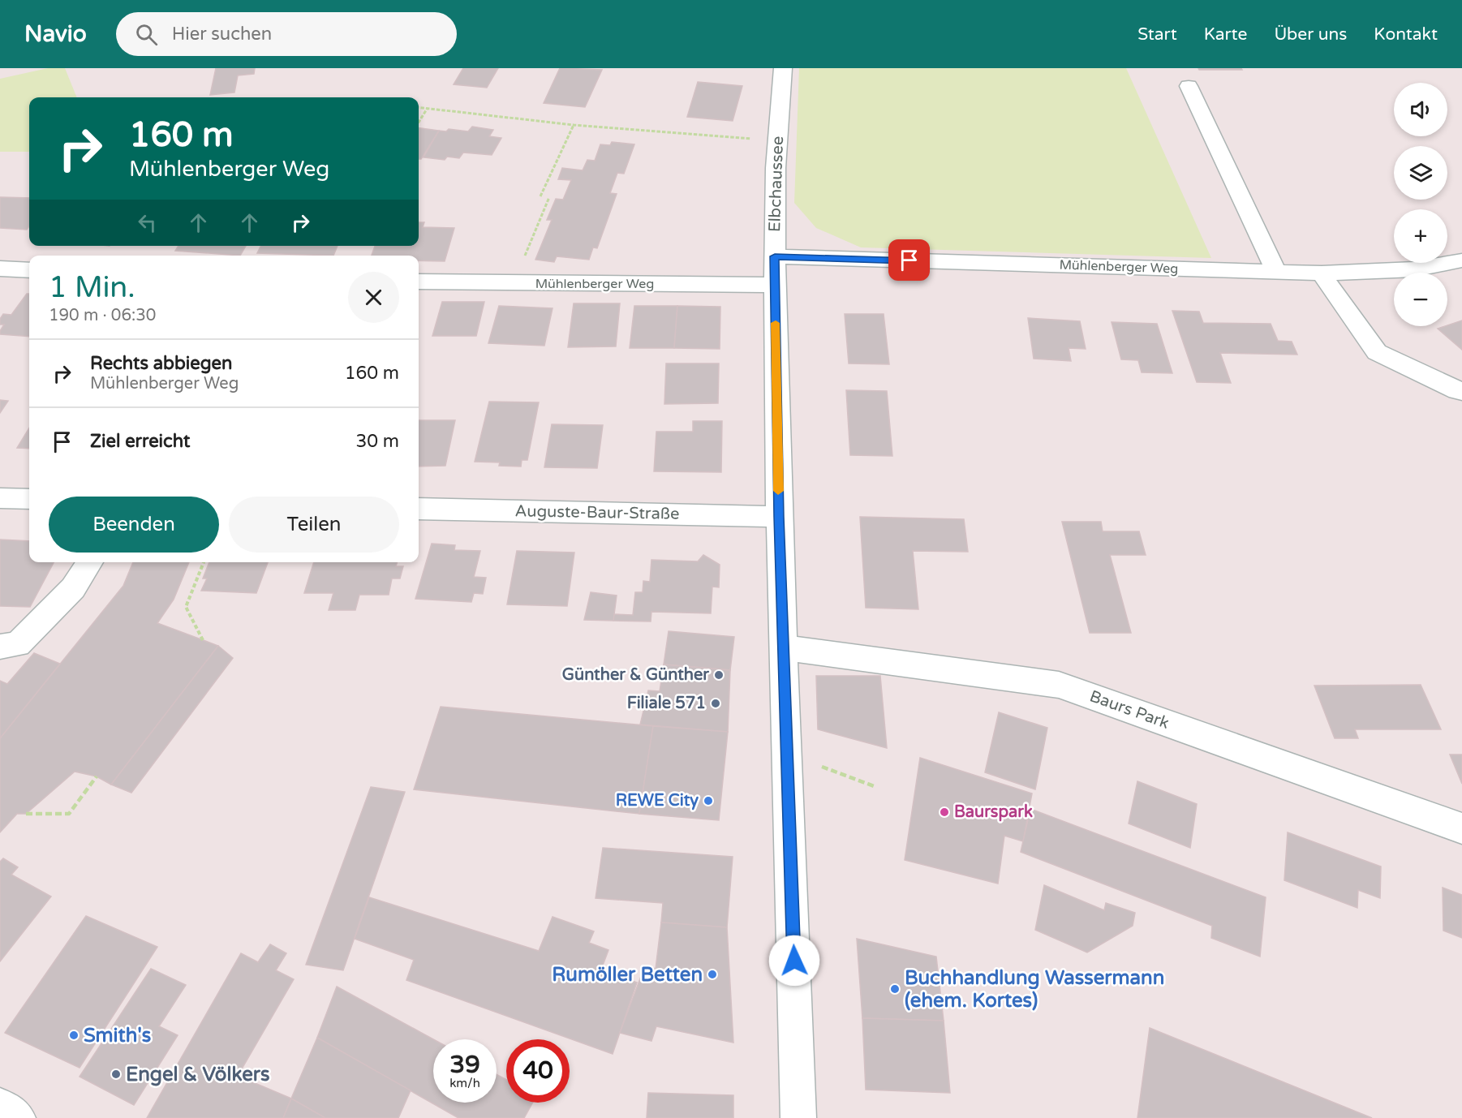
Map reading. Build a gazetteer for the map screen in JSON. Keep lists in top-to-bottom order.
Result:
{
  "streets": {
    "street": [
      "Elbchaussee",
      "Mühlenberger Weg",
      "Auguste-Baur-Straße",
      "Baurs Park"
    ]
  },
  "crossings": [
    ["Elbchaussee", "Mühlenberger Weg"],
    ["Elbchaussee", "Auguste-Baur-Straße"],
    ["Elbchaussee", "Baurs Park"]
  ],
  "places": [
    "Günther & Günther",
    "Filiale 571",
    "REWE City",
    "Baurspark",
    "Rumöller Betten",
    "Buchhandlung Wassermann (ehem. Kortes)",
    "Smith's",
    "Engel & Völkers"
  ],
  "page": {
    "header": "Navio",
    "search": "Hier suchen",
    "nav": [
      "Start",
      "Karte",
      "Über uns",
      "Kontakt"
    ],
    "map_buttons": ["+", "−"],
    "turn": ["160 m", "Mühlenberger Weg"],
    "heading": ["1 Min.", "190 m · 06:30"],
    "list": [
      {
        "name": "Rechts abbiegen",
        "note": "Mühlenberger Weg",
        "value": "160 m"
      },
      {
        "name": "Ziel erreicht",
        "value": "30 m"
      }
    ],
    "buttons": ["Beenden", "Teilen"],
    "speed": "39 km/h",
    "limit": "40"
  }
}
